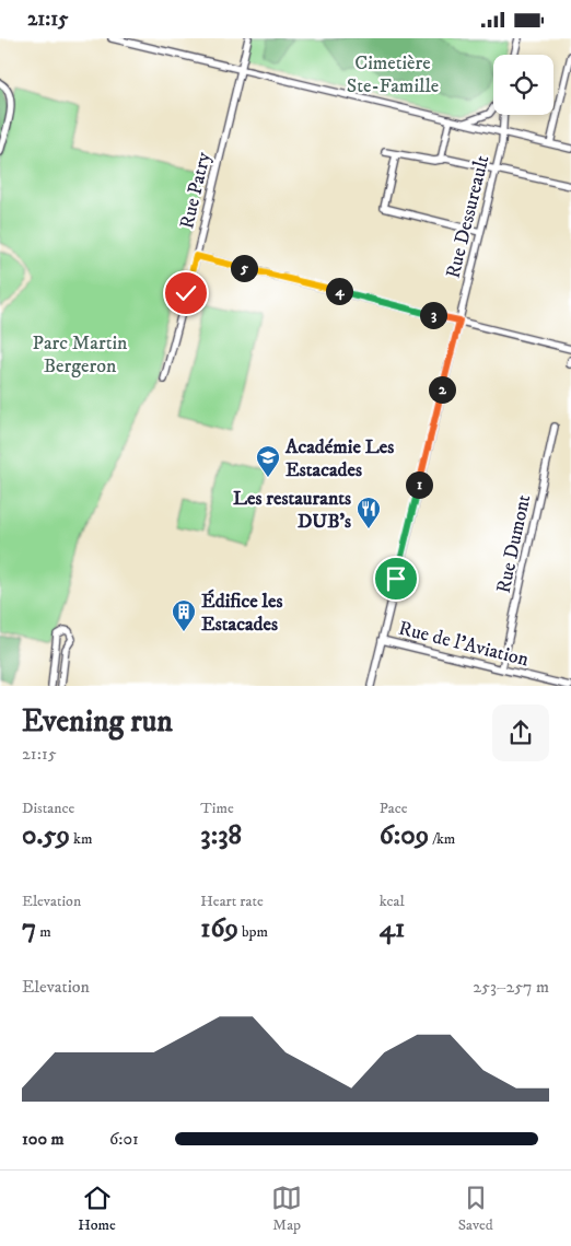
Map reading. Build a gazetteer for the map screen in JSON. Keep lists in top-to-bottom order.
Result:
{
  "streets": {
    "street": [
      "Rue Patry",
      "Rue Dessureault",
      "Rue Dumont",
      "Rue de l'Aviation"
    ]
  },
  "crossings": [
    ["Rue Dessureault", "Rue de l'Aviation"],
    ["Rue Dumont", "Rue de l'Aviation"]
  ],
  "parks": ["Cimetière Ste-Famille", "Parc Martin Bergeron"],
  "places": {
    "school or university": ["Académie Les Estacades"],
    "restaurant": ["Les restaurants DUB's"],
    "building": ["Édifice les Estacades"]
  },
  "page": {
    "status": "21:15",
    "pins": [
      "5",
      "4",
      "3",
      "2",
      "1"
    ],
    "heading": ["Evening run", "21:15"],
    "stats": [
      ["Distance", "0.59 km"],
      ["Time", "3:38"],
      ["Pace", "6:09 /km"],
      ["Elevation", "7 m"],
      ["Heart rate", "169 bpm"],
      ["kcal", "41"]
    ],
    "chart": ["Elevation", "253–257 m"],
    "list": [
      {
        "name": "100 m",
        "note": "6:01"
      }
    ],
    "tabs": ["Home", "Map", "Saved"]
  }
}
